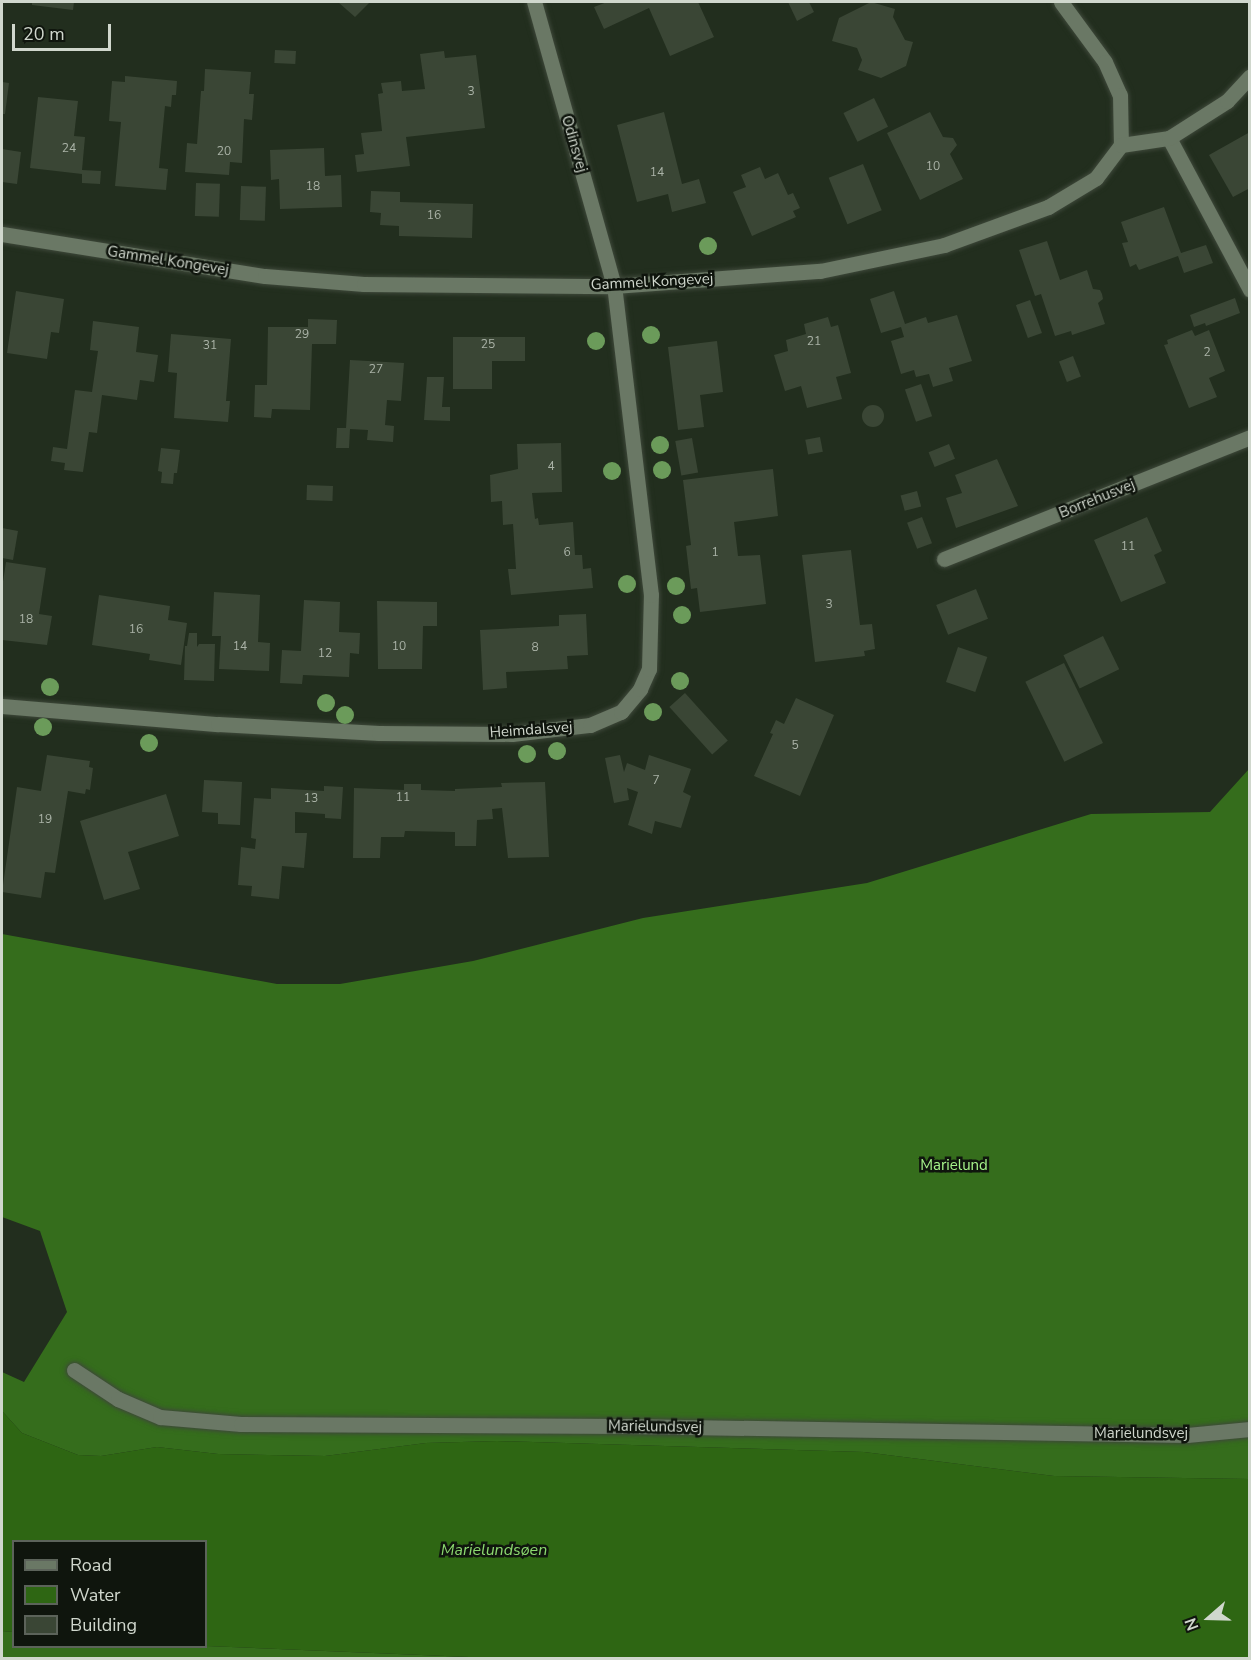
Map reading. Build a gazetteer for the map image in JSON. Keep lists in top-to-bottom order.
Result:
{
  "streets": {
    "street": [
      "Odinsvej",
      "Gammel Kongevej",
      "Borrehusvej",
      "Heimdalsvej",
      "Marielundsvej"
    ]
  },
  "crossings": [
    ["Odinsvej", "Gammel Kongevej"],
    ["Odinsvej", "Heimdalsvej"],
    ["Gammel Kongevej", "Heimdalsvej"]
  ],
  "water": ["Marielundsøen"],
  "parks": ["Marielund"],
  "house_numbers": [
    "3",
    "24",
    "20",
    "10",
    "14",
    "18",
    "16",
    "29",
    "21",
    "25",
    "31",
    "2",
    "27",
    "4",
    "11",
    "6",
    "1",
    "3",
    "18",
    "16",
    "14",
    "10",
    "8",
    "12",
    "5",
    "7",
    "11",
    "13",
    "19"
  ],
  "legend": ["Road", "Water", "Building"],
  "scale_bar": "20 m",
  "north": "left"
}
